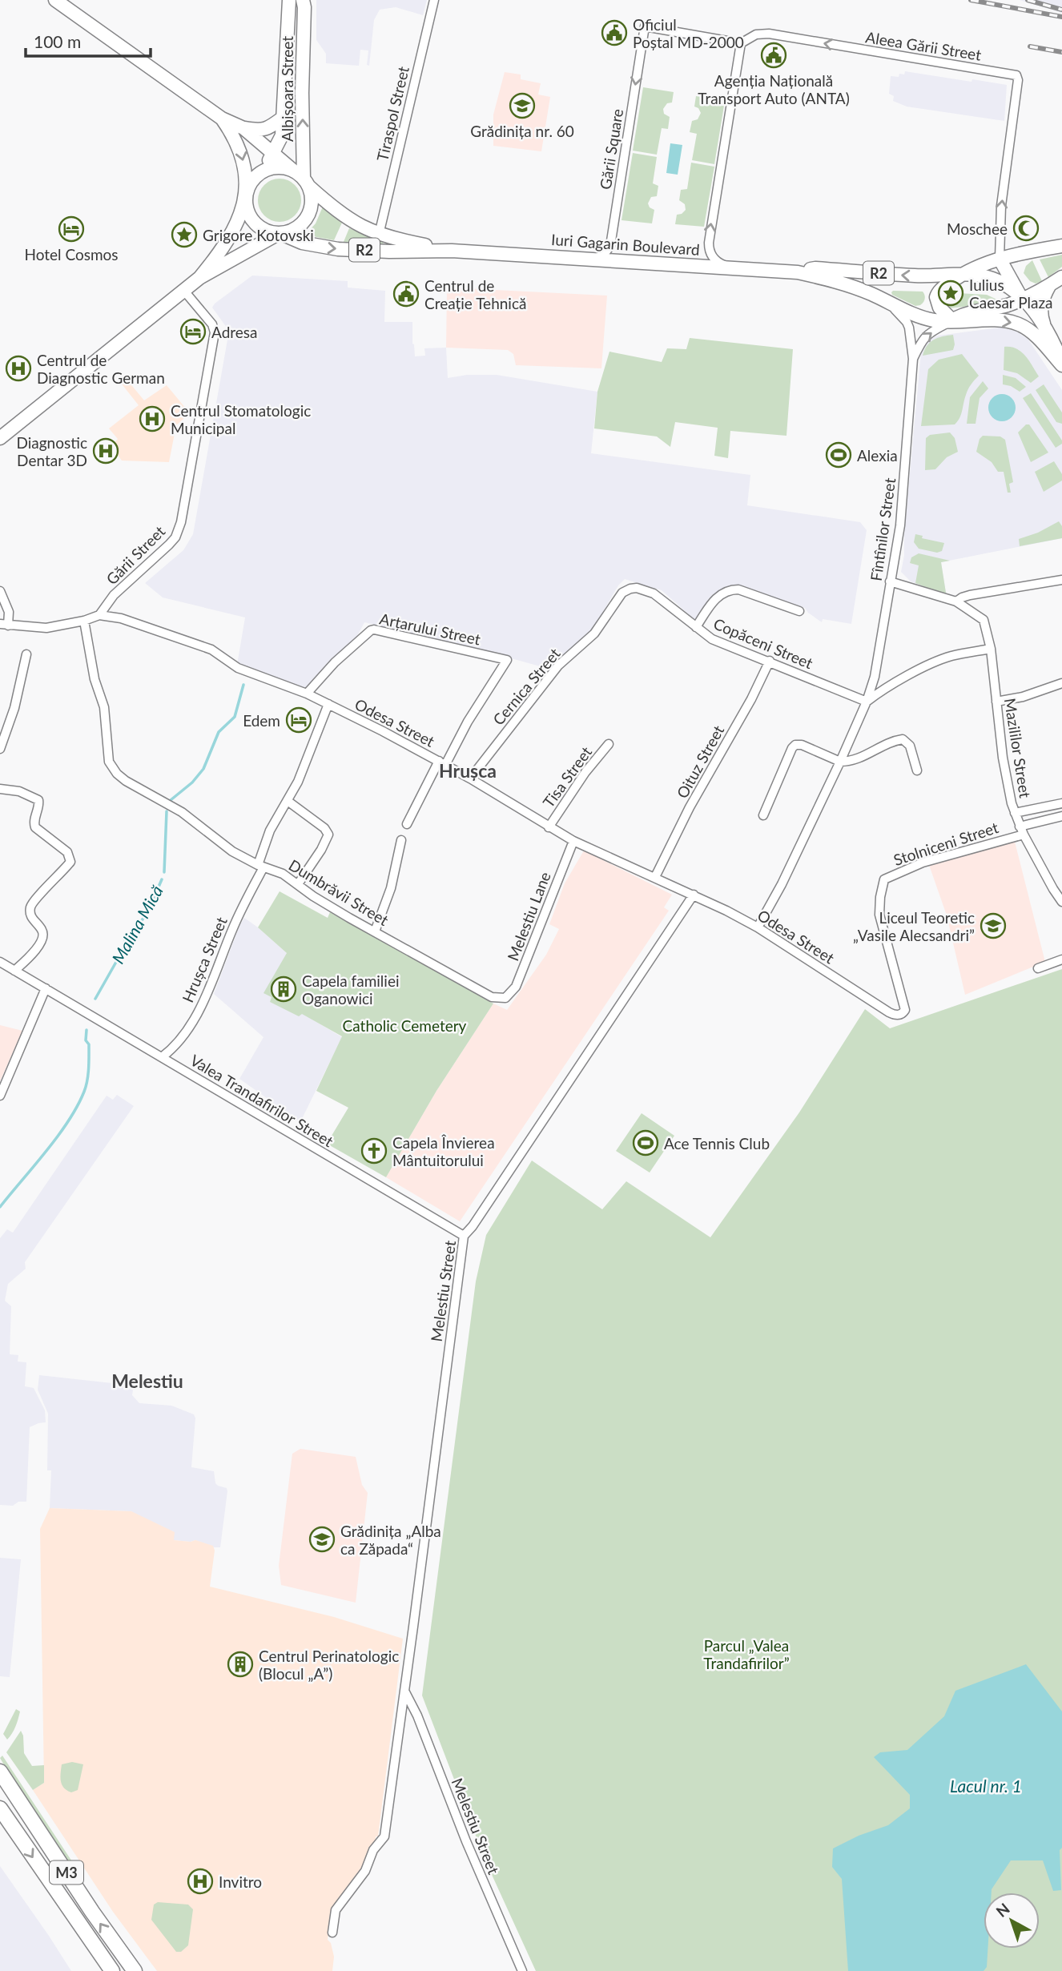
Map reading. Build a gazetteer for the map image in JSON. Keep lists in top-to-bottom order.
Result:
{
  "streets": {
    "highway": ["M3"],
    "main road": ["Albișoara Street", "Iuri Gagarin Boulevard", "R2"],
    "street": [
      "Aleea Gării Street",
      "Tiraspol Street",
      "Gării Square",
      "Fîntînilor Street",
      "Gării Street",
      "Arțarului Street",
      "Copăceni Street",
      "Cernica Street",
      "Odesa Street",
      "Mazililor Street",
      "Oituz Street",
      "Tisa Street",
      "Stolniceni Street",
      "Dumbrăvii Street",
      "Melestiu Lane",
      "Hrușca Street",
      "Valea Trandafirilor Street",
      "Melestiu Street"
    ]
  },
  "crossings": [
    ["Aleea Gării Street", "Gării Square"],
    ["Aleea Gării Street", "R2"],
    ["Albișoara Street", "Iuri Gagarin Boulevard"],
    ["Tiraspol Street", "Iuri Gagarin Boulevard"],
    ["Gării Square", "Iuri Gagarin Boulevard"],
    ["Iuri Gagarin Boulevard", "R2"],
    ["Iuri Gagarin Boulevard", "Fîntînilor Street"],
    ["Fîntînilor Street", "Copăceni Street"],
    ["Fîntînilor Street", "Odesa Street"],
    ["Fîntînilor Street", "Mazililor Street"],
    ["Gării Street", "Odesa Street"],
    ["Arțarului Street", "Odesa Street"],
    ["Copăceni Street", "Cernica Street"],
    ["Copăceni Street", "Oituz Street"],
    ["Cernica Street", "Odesa Street"],
    ["Odesa Street", "Oituz Street"],
    ["Odesa Street", "Tisa Street"],
    ["Odesa Street", "Stolniceni Street"],
    ["Odesa Street", "Melestiu Lane"],
    ["Odesa Street", "Hrușca Street"],
    ["Odesa Street", "Melestiu Street"],
    ["Mazililor Street", "Stolniceni Street"],
    ["Dumbrăvii Street", "Melestiu Lane"],
    ["Dumbrăvii Street", "Hrușca Street"],
    ["Hrușca Street", "Valea Trandafirilor Street"],
    ["Valea Trandafirilor Street", "Melestiu Street"]
  ],
  "districts": ["Hrușca", "Melestiu"],
  "water": ["Malina Mică", "Lacul nr. 1"],
  "parks": ["Catholic Cemetery", "Parcul „Valea Trandafirilor”"],
  "places": {
    "public building": ["Oficiul Poștal MD-2000", "Agenția Națională Transport Auto (ANTA)", "Centrul de Creație Tehnică"],
    "school or university": ["Grădinița nr. 60", "Liceul Teoretic „Vasile Alecsandri”", "Grădinița „Alba ca Zăpada“"],
    "mosque": ["Moschee"],
    "hotel": ["Hotel Cosmos", "Adresa", "Edem"],
    "place": ["Grigore Kotovski", "Iulius Caesar Plaza"],
    "hospital": [
      "Centrul de Diagnostic German",
      "Centrul Stomatologic Municipal",
      "Diagnostic Dentar 3D",
      "Invitro"
    ],
    "sports": ["Alexia", "Ace Tennis Club"],
    "building": ["Capela familiei Oganowici", "Centrul Perinatologic (Blocul „A”)"],
    "church": ["Capela Învierea Mântuitorului"]
  },
  "scale_bar": "100 m",
  "north": "top left"
}
